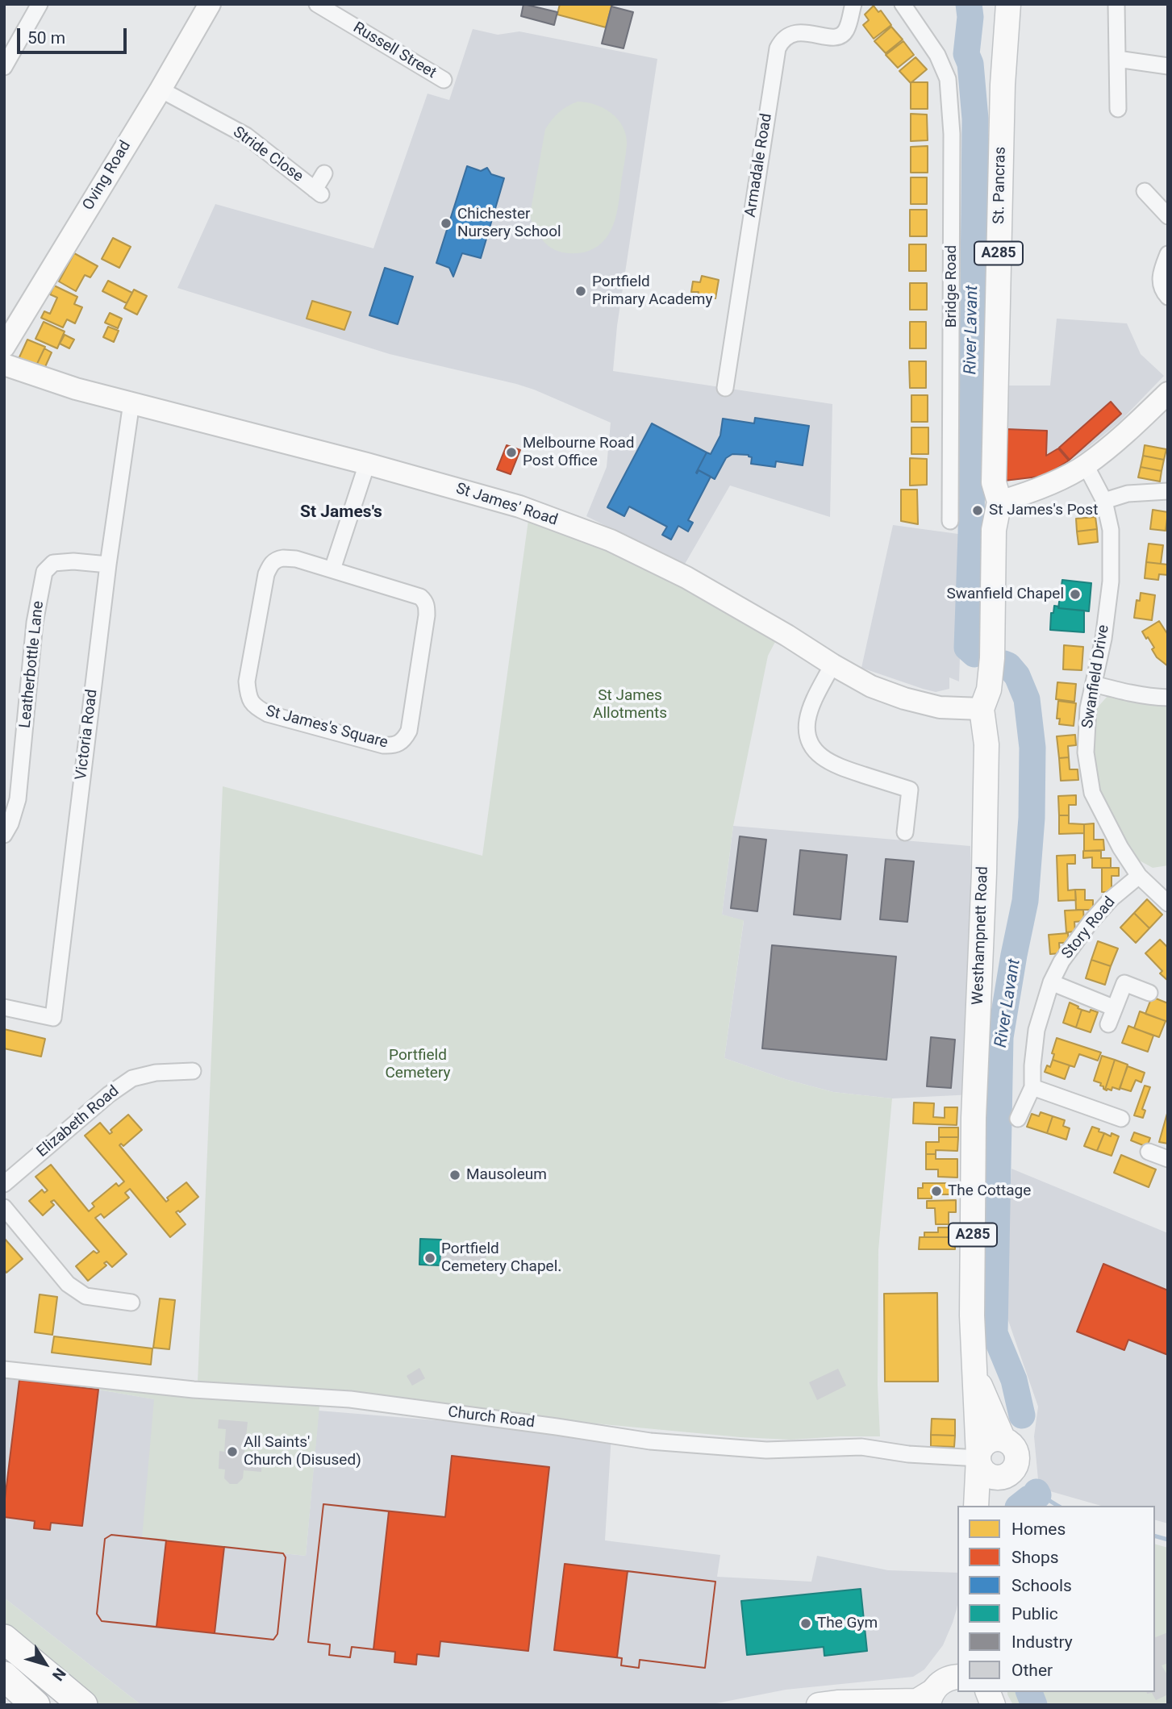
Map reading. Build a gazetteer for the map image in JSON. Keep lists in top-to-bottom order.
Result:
{
  "streets": {
    "main road": ["St. Pancras", "A285", "Westhampnett Road"],
    "street": [
      "Russell Street",
      "Stride Close",
      "Armadale Road",
      "Oving Road",
      "Bridge Road",
      "St James' Road",
      "Leatherbottle Lane",
      "Swanfield Drive",
      "St James's Square",
      "Victoria Road",
      "Story Road",
      "Elizabeth Road",
      "Church Road"
    ]
  },
  "crossings": [
    ["Stride Close", "Oving Road"],
    ["St. Pancras", "Westhampnett Road"],
    ["St James' Road", "Victoria Road"],
    ["St James' Road", "Westhampnett Road"],
    ["Leatherbottle Lane", "Victoria Road"],
    ["Swanfield Drive", "Story Road"],
    ["Westhampnett Road", "Church Road"]
  ],
  "districts": ["St James's"],
  "water": ["River Lavant"],
  "parks": ["St James Allotments", "Portfield Cemetery"],
  "places": [
    "Chichester Nursery School",
    "Portfield Primary Academy",
    "Melbourne Road Post Office",
    "St James's Post",
    "Swanfield Chapel",
    "Mausoleum",
    "The Cottage",
    "Portfield Cemetery Chapel.",
    "All Saints' Church (Disused)",
    "The Gym"
  ],
  "legend": [
    "Homes",
    "Shops",
    "Schools",
    "Public",
    "Industry",
    "Other"
  ],
  "scale_bar": "50 m",
  "north": "bottom right"
}
